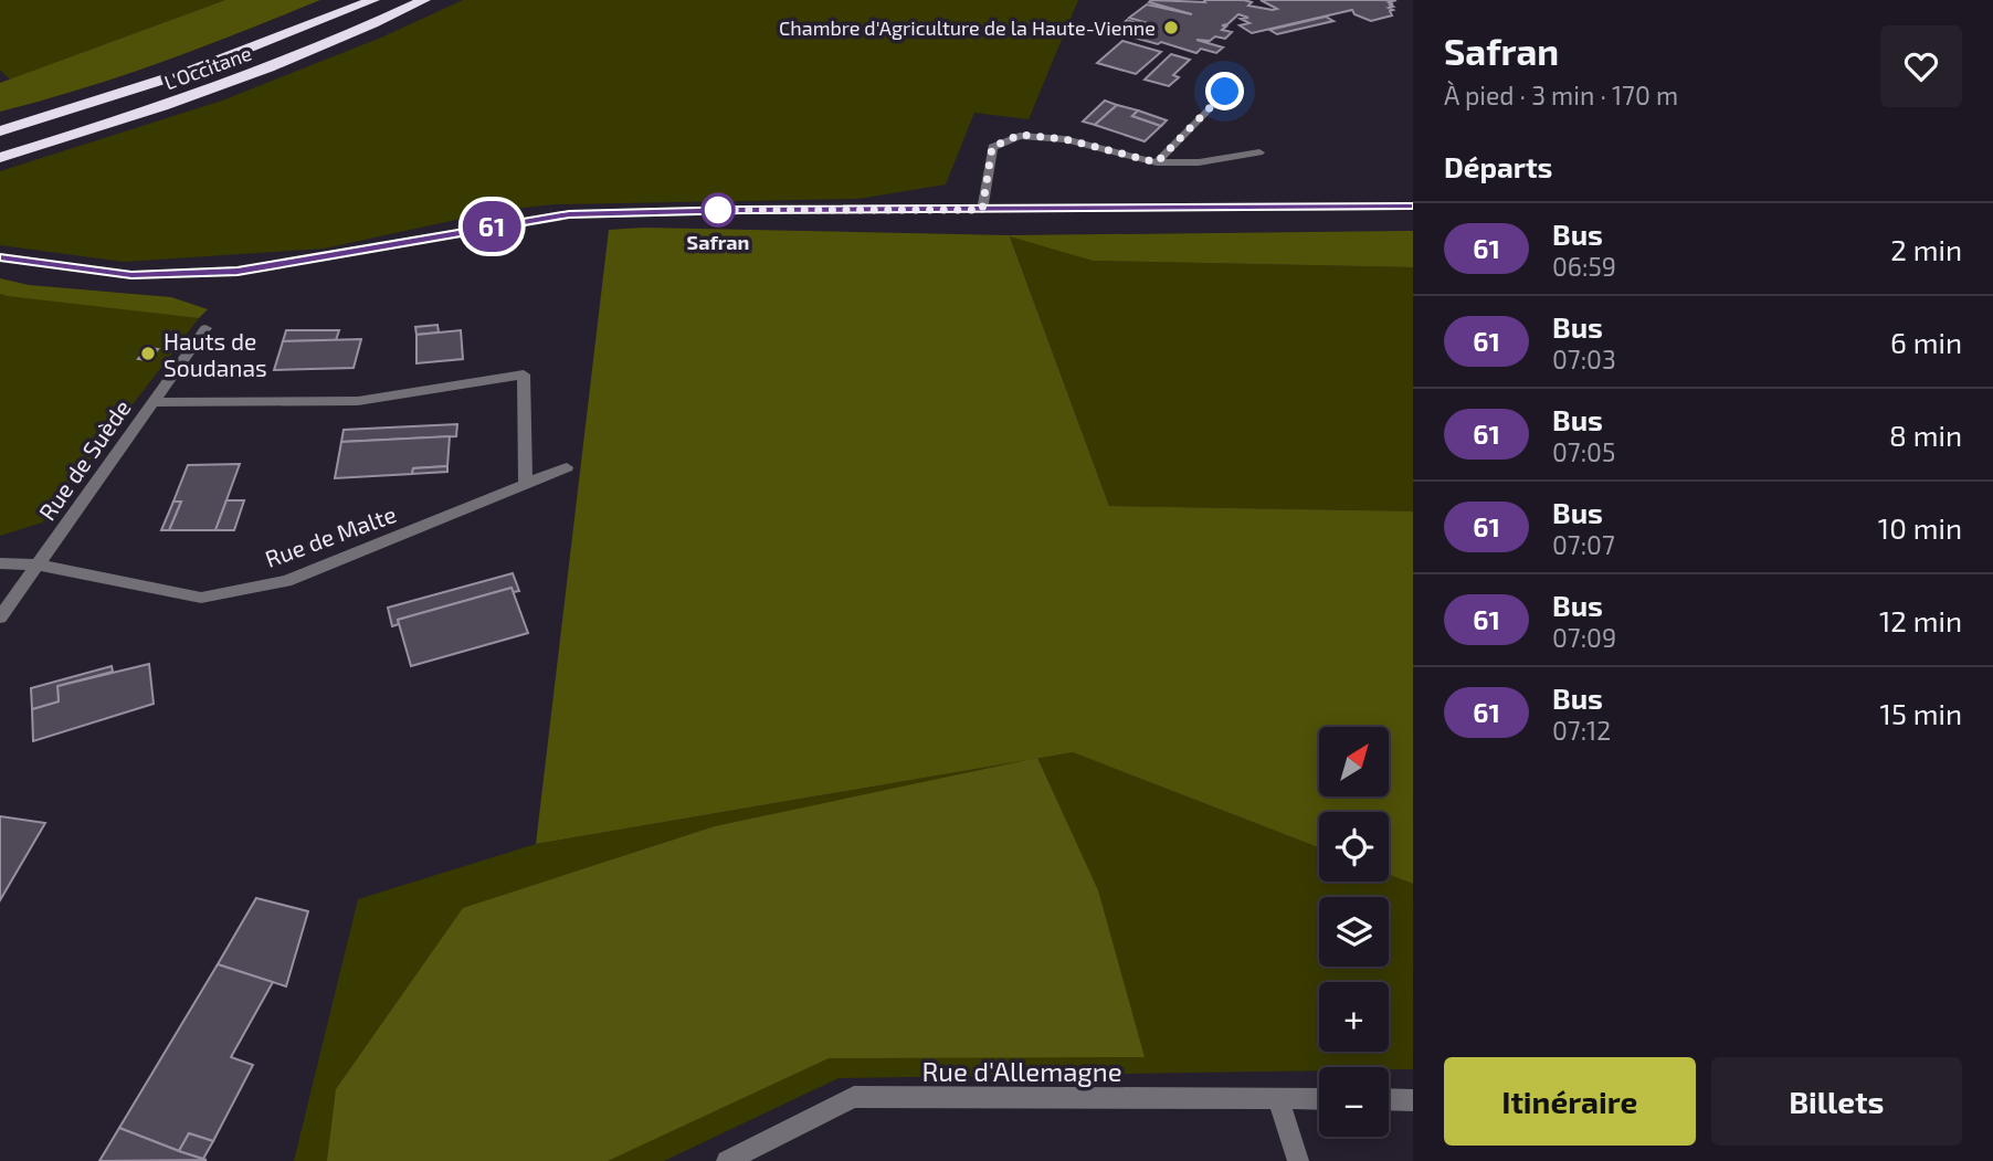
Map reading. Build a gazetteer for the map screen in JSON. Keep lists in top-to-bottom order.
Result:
{
  "streets": {
    "highway": ["L'Occitane"],
    "street": ["Rue de Suède", "Rue de Malte", "Rue d'Allemagne"]
  },
  "crossings": [
    ["Rue de Suède", "Rue de Malte"]
  ],
  "places": ["Chambre d'Agriculture de la Haute-Vienne", "Safran", "Hauts de Soudanas"],
  "lines": ["bus line 61"],
  "north": "top right",
  "page": {
    "on_map": "61",
    "heading": [
      ["Safran", "À pied · 3 min · 170 m"],
      "Départs"
    ],
    "list": [
      {
        "mark": "61",
        "name": "Bus",
        "note": "06:59",
        "value": "2 min"
      },
      {
        "mark": "61",
        "name": "Bus",
        "note": "07:03",
        "value": "6 min"
      },
      {
        "mark": "61",
        "name": "Bus",
        "note": "07:05",
        "value": "8 min"
      },
      {
        "mark": "61",
        "name": "Bus",
        "note": "07:07",
        "value": "10 min"
      },
      {
        "mark": "61",
        "name": "Bus",
        "note": "07:09",
        "value": "12 min"
      },
      {
        "mark": "61",
        "name": "Bus",
        "note": "07:12",
        "value": "15 min"
      }
    ],
    "map_buttons": ["+", "−"],
    "buttons": ["Itinéraire", "Billets"]
  }
}
